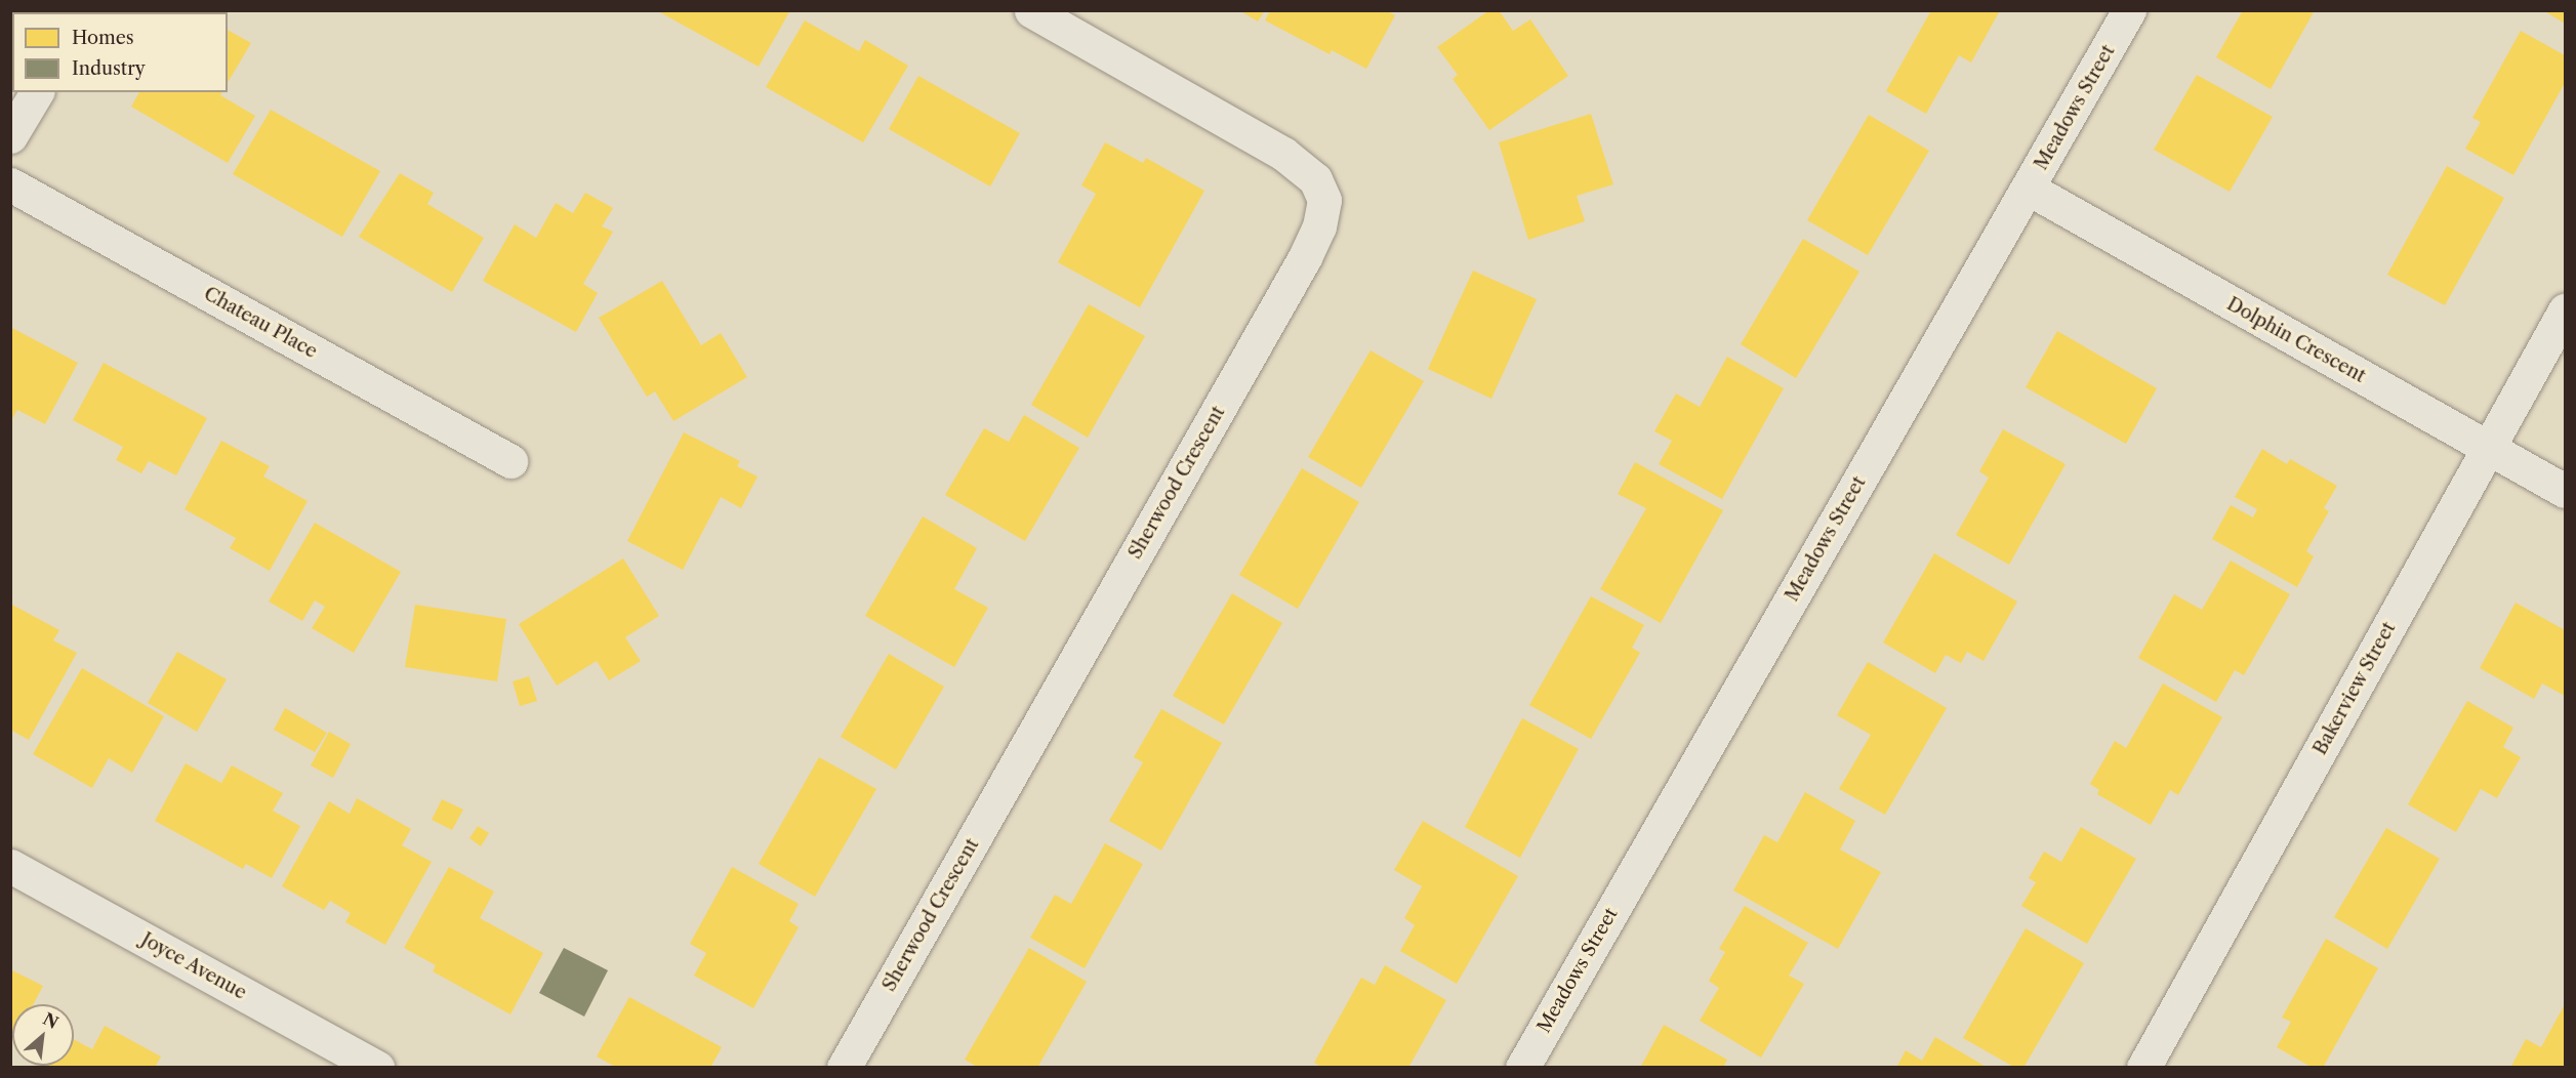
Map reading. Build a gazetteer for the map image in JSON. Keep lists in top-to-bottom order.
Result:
{
  "streets": {
    "street": [
      "Meadows Street",
      "Chateau Place",
      "Dolphin Crescent",
      "Sherwood Crescent",
      "Bakerview Street",
      "Joyce Avenue"
    ]
  },
  "crossings": [
    ["Meadows Street", "Dolphin Crescent"],
    ["Dolphin Crescent", "Bakerview Street"]
  ],
  "legend": ["Homes", "Industry"],
  "north": "top right"
}
